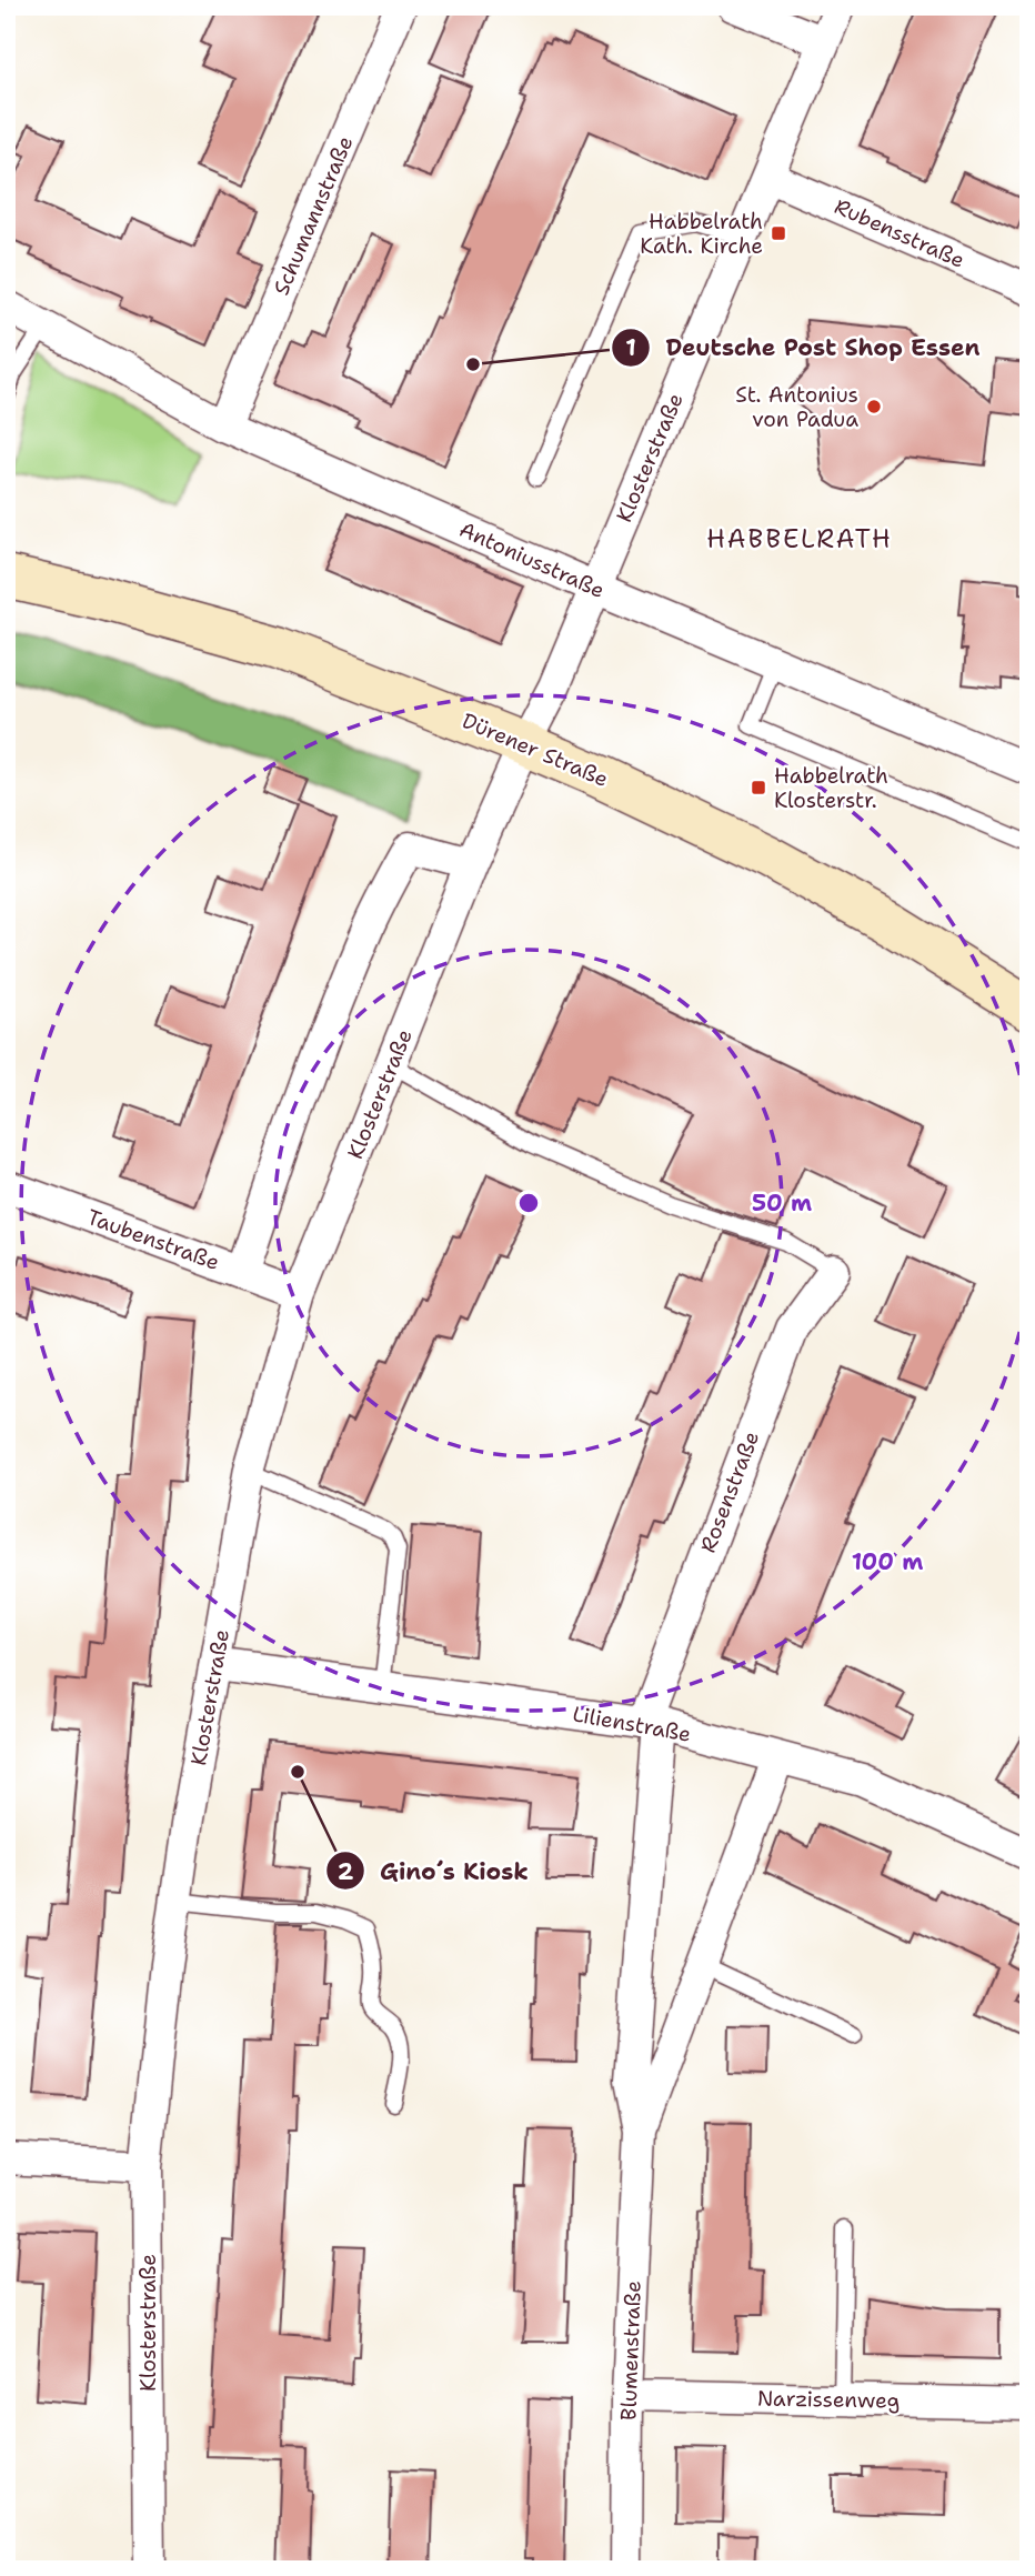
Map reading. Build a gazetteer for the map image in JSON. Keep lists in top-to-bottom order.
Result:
{
  "streets": {
    "main road": ["Dürener Straße"],
    "street": [
      "Schumannstraße",
      "Rubensstraße",
      "Klosterstraße",
      "Antoniusstraße",
      "Taubenstraße",
      "Rosenstraße",
      "Lilienstraße",
      "Blumenstraße",
      "Narzissenweg"
    ]
  },
  "crossings": [
    ["Schumannstraße", "Antoniusstraße"],
    ["Rubensstraße", "Klosterstraße"],
    ["Klosterstraße", "Antoniusstraße"],
    ["Klosterstraße", "Dürener Straße"],
    ["Klosterstraße", "Taubenstraße"],
    ["Klosterstraße", "Lilienstraße"],
    ["Rosenstraße", "Lilienstraße"],
    ["Rosenstraße", "Blumenstraße"],
    ["Lilienstraße", "Blumenstraße"],
    ["Blumenstraße", "Narzissenweg"]
  ],
  "districts": ["HABBELRATH"],
  "places": {
    "transit": ["Habbelrath Kath. Kirche", "Habbelrath Klosterstr."],
    "other": ["Deutsche Post Shop Essen", "St. Antonius von Padua", "Gino´s Kiosk"]
  },
  "rings": ["50 m", "100 m"]
}
